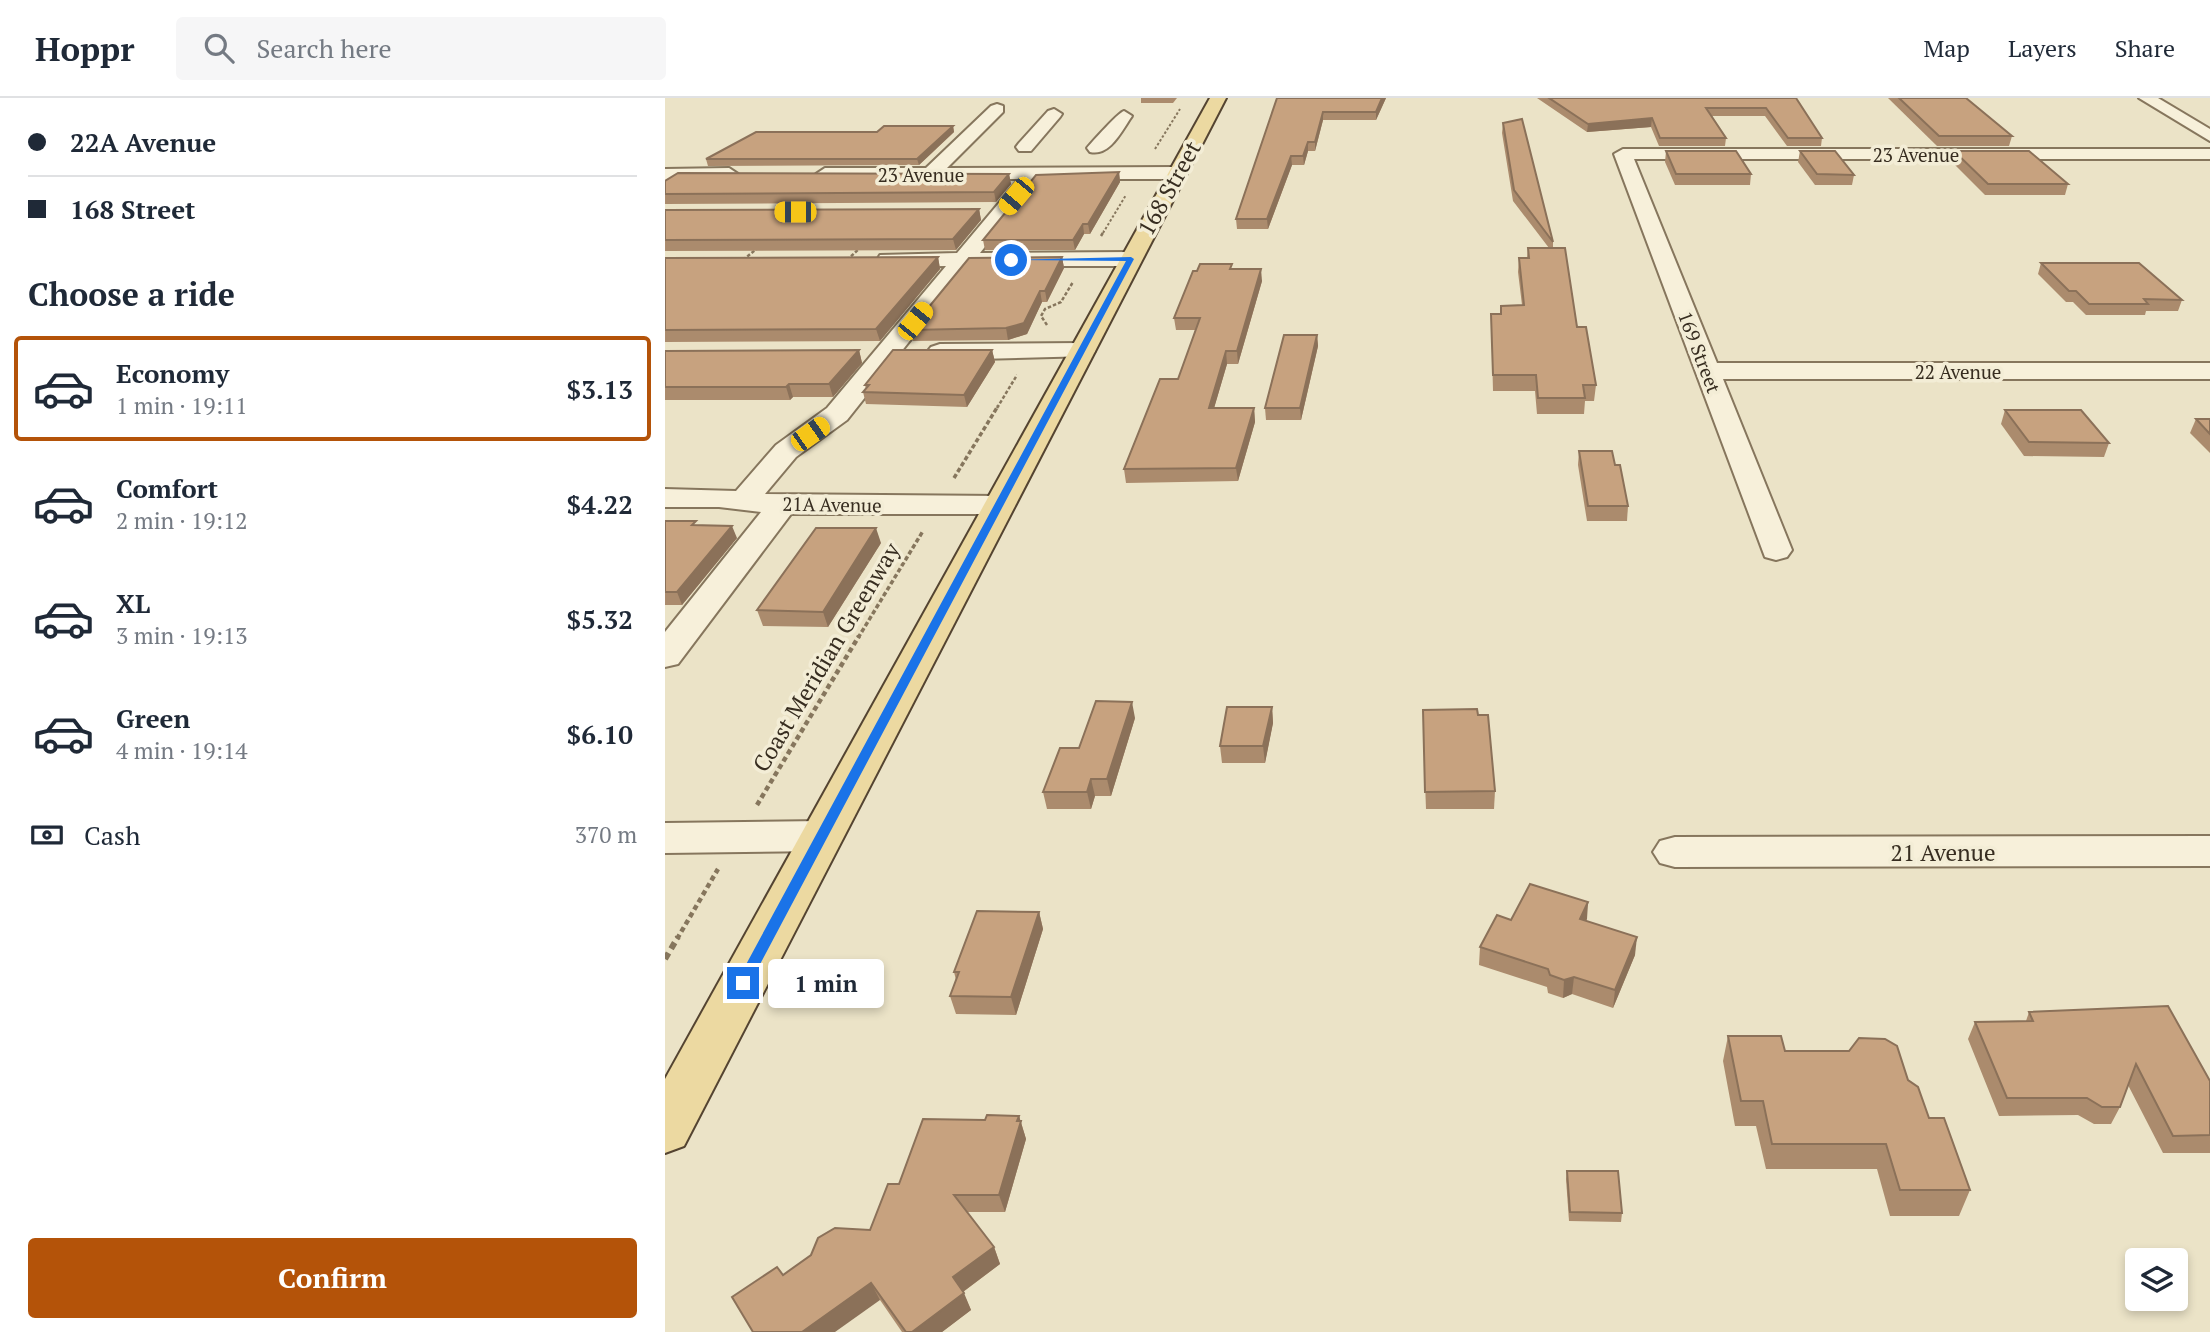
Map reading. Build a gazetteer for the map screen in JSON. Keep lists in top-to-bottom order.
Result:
{
  "streets": {
    "main road": ["168 Street"],
    "street": [
      "23 Avenue",
      "169 Street",
      "22 Avenue",
      "21A Avenue",
      "21 Avenue"
    ],
    "path": ["Coast Meridian Greenway"]
  },
  "crossings": [
    ["23 Avenue", "168 Street"],
    ["23 Avenue", "169 Street"],
    ["168 Street", "21A Avenue"],
    ["169 Street", "22 Avenue"]
  ],
  "page": {
    "header": "Hoppr",
    "search": "Search here",
    "nav": ["Map", "Layers", "Share"],
    "banner": ["22A Avenue", "168 Street"],
    "heading": "Choose a ride",
    "list": [
      {
        "name": "Economy",
        "note": "1 min · 19:11",
        "value": "$3.13"
      },
      {
        "name": "Comfort",
        "note": "2 min · 19:12",
        "value": "$4.22"
      },
      {
        "name": "XL",
        "note": "3 min · 19:13",
        "value": "$5.32"
      },
      {
        "name": "Green",
        "note": "4 min · 19:14",
        "value": "$6.10"
      }
    ],
    "pay": ["Cash", "370 m"],
    "bubble": "1 min",
    "buttons": "Confirm"
  }
}
